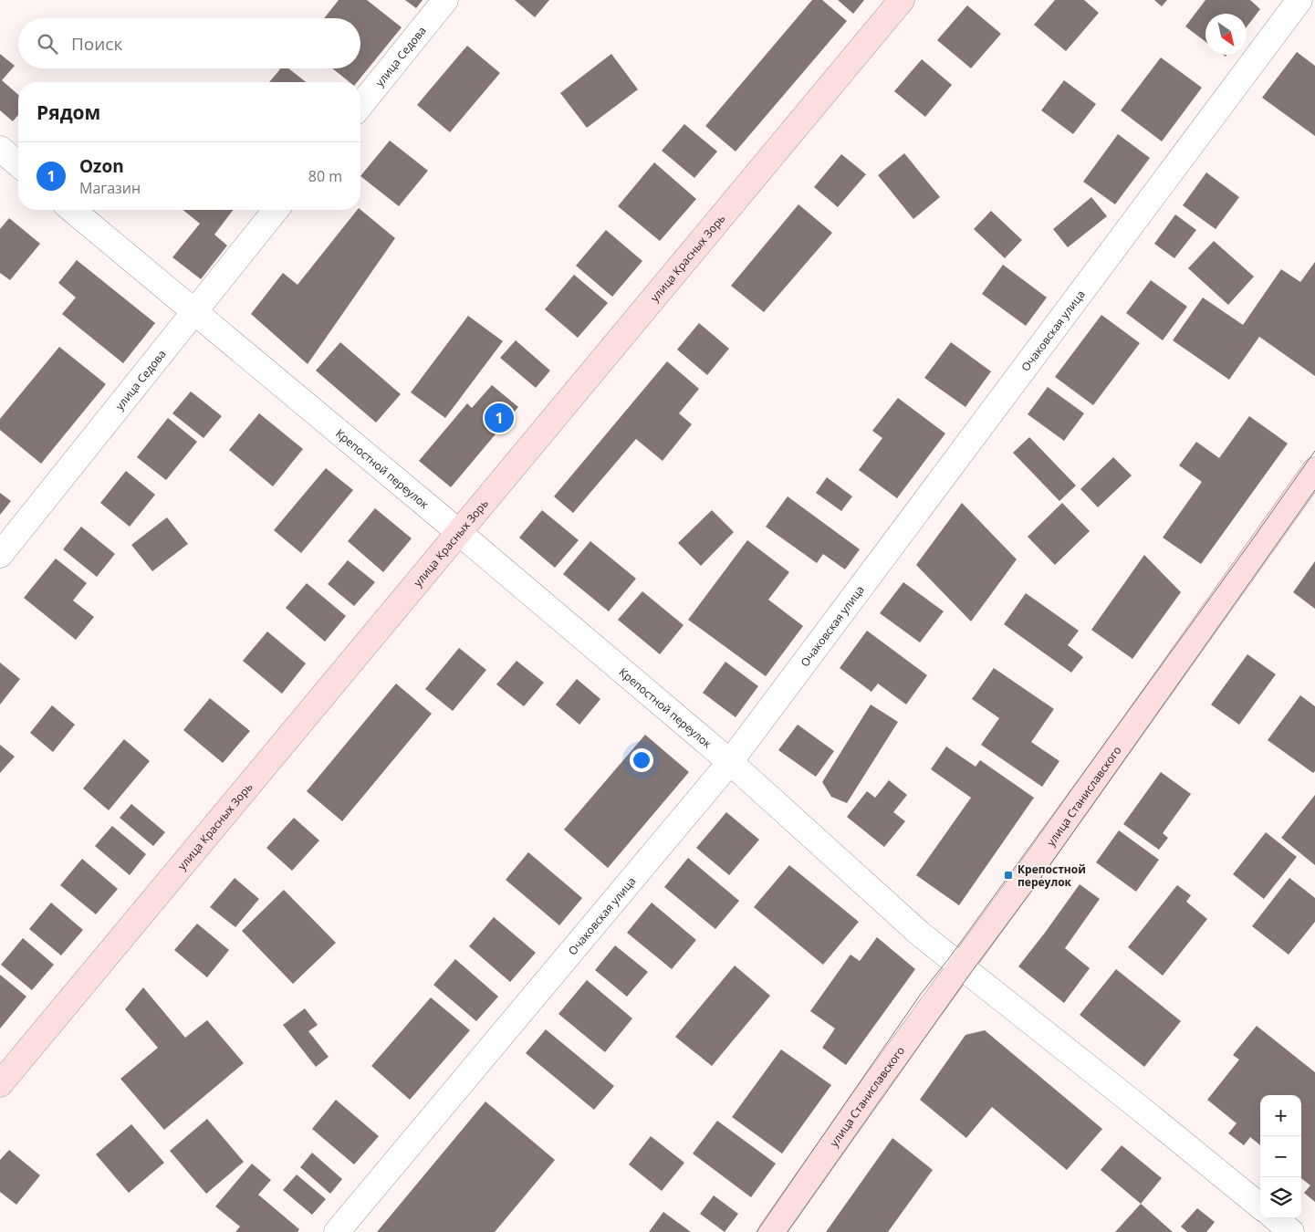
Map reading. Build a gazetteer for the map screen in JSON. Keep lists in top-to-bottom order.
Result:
{
  "streets": {
    "street": [
      "улица Седова",
      "улица Красных Зорь",
      "Очаковская улица",
      "Крепостной переулок",
      "улица Станиславского"
    ]
  },
  "crossings": [
    ["улица Седова", "Крепостной переулок"],
    ["улица Красных Зорь", "Крепостной переулок"],
    ["Очаковская улица", "Крепостной переулок"],
    ["Крепостной переулок", "улица Станиславского"]
  ],
  "places": {
    "transit": ["Крепостной переулок"]
  },
  "north": "bottom right",
  "page": {
    "search": "Поиск",
    "heading": "Рядом",
    "list": [
      {
        "mark": "1",
        "name": "Ozon",
        "note": "Магазин",
        "value": "80 m"
      }
    ],
    "pins": "1",
    "map_buttons": ["+", "−"]
  }
}
